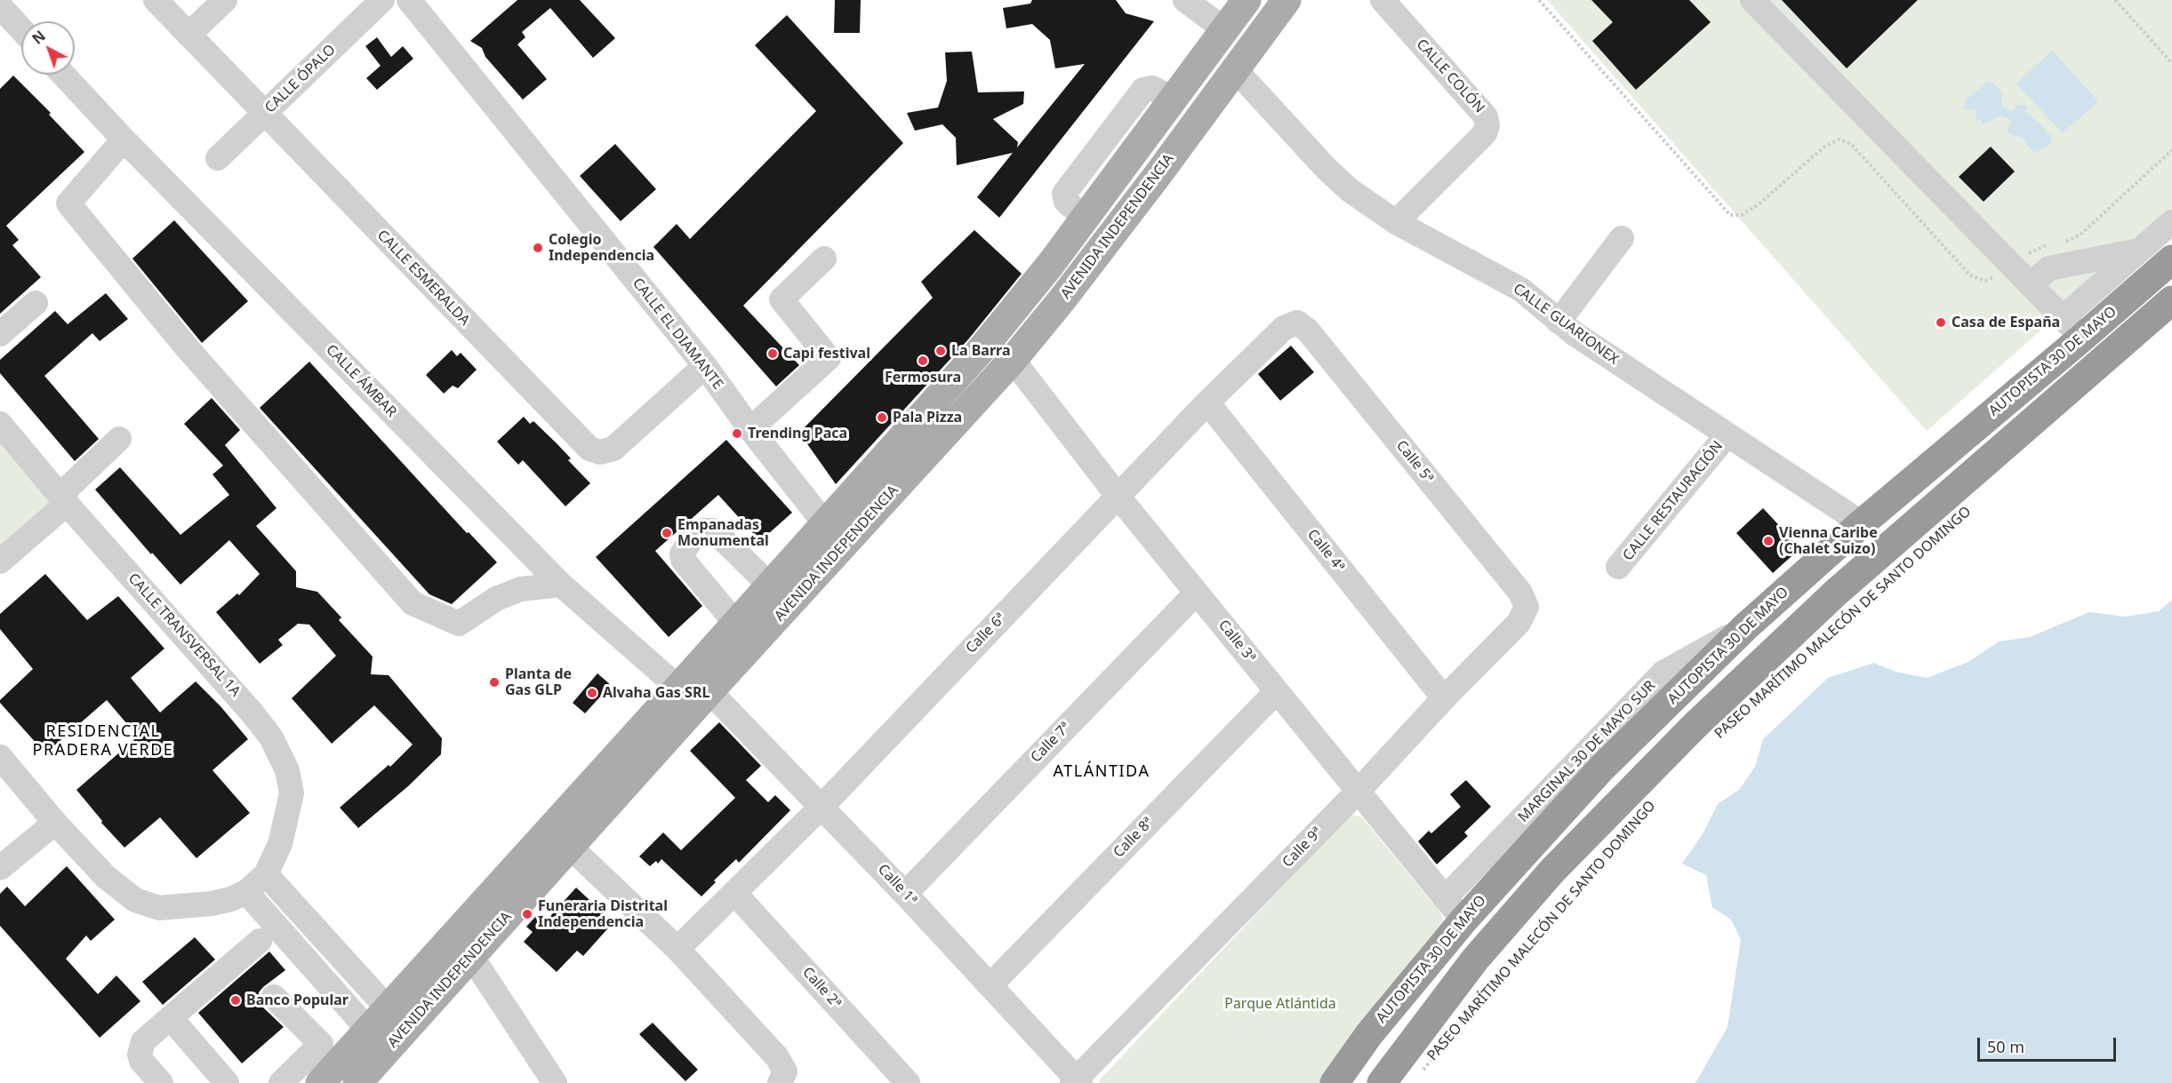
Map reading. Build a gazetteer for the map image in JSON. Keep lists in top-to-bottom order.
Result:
{
  "streets": {
    "highway": ["AUTOPISTA 30 DE MAYO"],
    "main road": ["AVENIDA INDEPENDENCIA"],
    "street": [
      "CALLE COLÓN",
      "CALLE ÓPALO",
      "CALLE ESMERALDA",
      "CALLE GUARIONEX",
      "CALLE EL DIAMANTE",
      "CALLE ÁMBAR",
      "Calle 5ª",
      "CALLE RESTAURACIÓN",
      "Calle 4ª",
      "Calle 6ª",
      "CALLE TRANSVERSAL 1A",
      "Calle 3ª",
      "Calle 7ª",
      "MARGINAL 30 DE MAYO SUR",
      "Calle 8ª",
      "Calle 9ª",
      "Calle 1ª",
      "Calle 2ª"
    ],
    "path": ["PASEO MARÍTIMO MALECÓN DE SANTO DOMINGO"]
  },
  "crossings": [
    ["CALLE COLÓN", "CALLE GUARIONEX"],
    ["CALLE ÓPALO", "CALLE ESMERALDA"],
    ["AVENIDA INDEPENDENCIA", "CALLE GUARIONEX"],
    ["AVENIDA INDEPENDENCIA", "CALLE EL DIAMANTE"],
    ["AVENIDA INDEPENDENCIA", "CALLE ÁMBAR"],
    ["AVENIDA INDEPENDENCIA", "Calle 3ª"],
    ["AVENIDA INDEPENDENCIA", "Calle 1ª"],
    ["CALLE ESMERALDA", "CALLE EL DIAMANTE"],
    ["CALLE GUARIONEX", "AUTOPISTA 30 DE MAYO"],
    ["CALLE GUARIONEX", "CALLE RESTAURACIÓN"],
    ["AUTOPISTA 30 DE MAYO", "Calle 3ª"],
    ["AUTOPISTA 30 DE MAYO", "MARGINAL 30 DE MAYO SUR"],
    ["Calle 5ª", "Calle 6ª"],
    ["Calle 5ª", "Calle 9ª"],
    ["Calle 4ª", "Calle 6ª"],
    ["Calle 4ª", "Calle 9ª"],
    ["Calle 6ª", "Calle 3ª"],
    ["Calle 6ª", "Calle 1ª"],
    ["Calle 6ª", "Calle 2ª"],
    ["Calle 3ª", "Calle 7ª"],
    ["Calle 3ª", "MARGINAL 30 DE MAYO SUR"],
    ["Calle 3ª", "Calle 8ª"],
    ["Calle 3ª", "Calle 9ª"],
    ["Calle 7ª", "Calle 1ª"],
    ["Calle 8ª", "Calle 1ª"],
    ["Calle 9ª", "Calle 1ª"]
  ],
  "districts": ["RESIDENCIAL PRADERA VERDE", "ATLÁNTIDA"],
  "parks": ["Parque Atlántida"],
  "places": [
    "Colegio Independencia",
    "Casa de España",
    "La Barra",
    "Capi festival",
    "Fermosura",
    "Pala Pizza",
    "Trending Paca",
    "Empanadas Monumental",
    "Vienna Caribe (Chalet Suizo)",
    "Planta de Gas GLP",
    "Alvaha Gas SRL",
    "Funeraria Distrital Independencia",
    "Banco Popular"
  ],
  "scale_bar": "50 m",
  "north": "top left"
}
